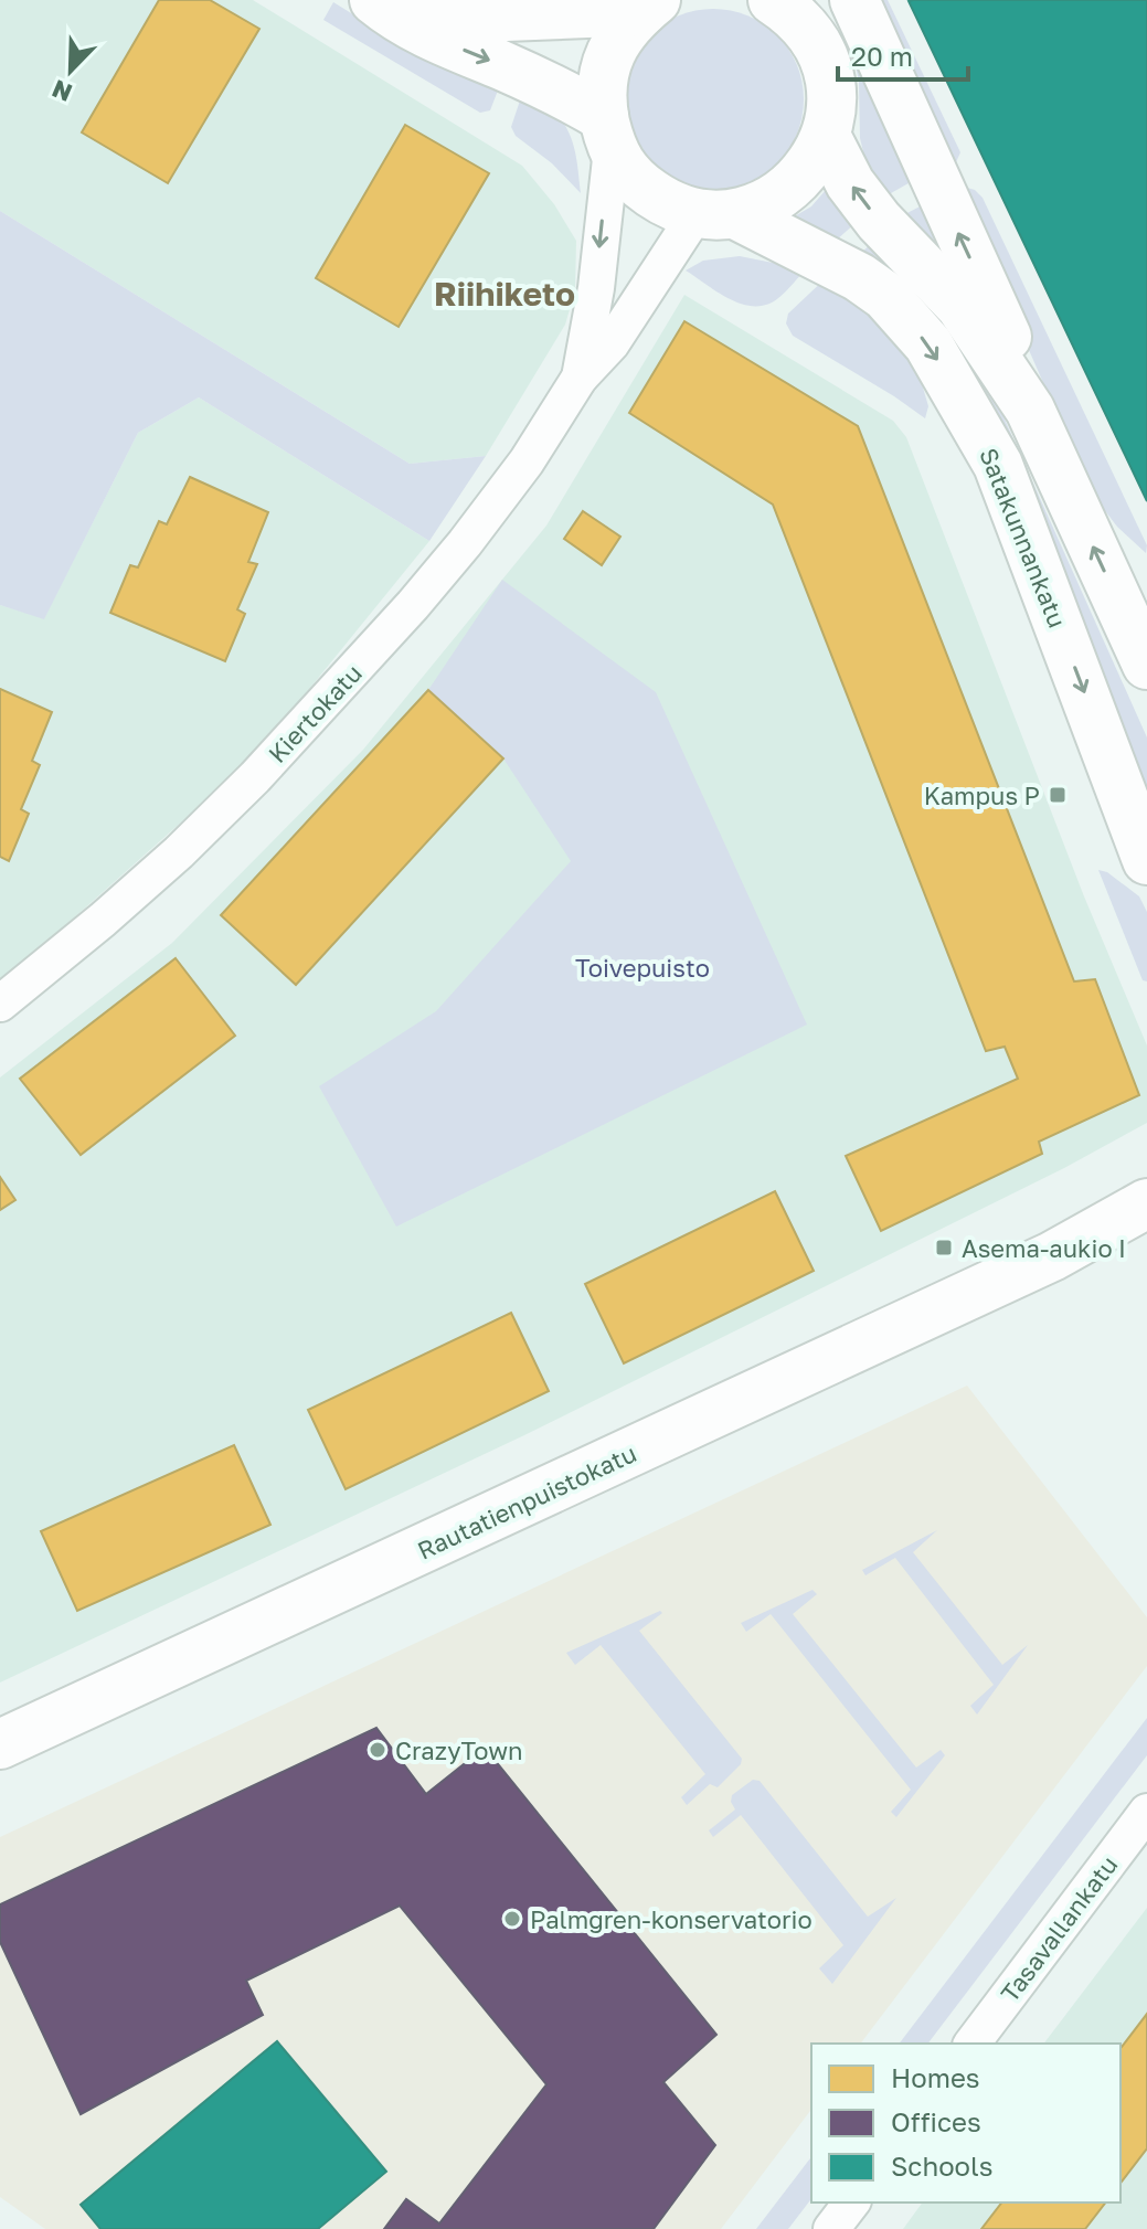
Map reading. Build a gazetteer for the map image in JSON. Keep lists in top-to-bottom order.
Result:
{
  "streets": {
    "main road": ["Satakunnankatu", "Rautatienpuistokatu"],
    "street": ["Kiertokatu", "Tasavallankatu"]
  },
  "crossings": [
    ["Satakunnankatu", "Kiertokatu"]
  ],
  "districts": ["Riihiketo"],
  "parks": ["Toivepuisto"],
  "places": {
    "transit": ["Kampus P", "Asema-aukio I"],
    "other": ["CrazyTown", "Palmgren-konservatorio"]
  },
  "legend": ["Homes", "Offices", "Schools"],
  "scale_bar": "20 m",
  "north": "bottom left"
}
